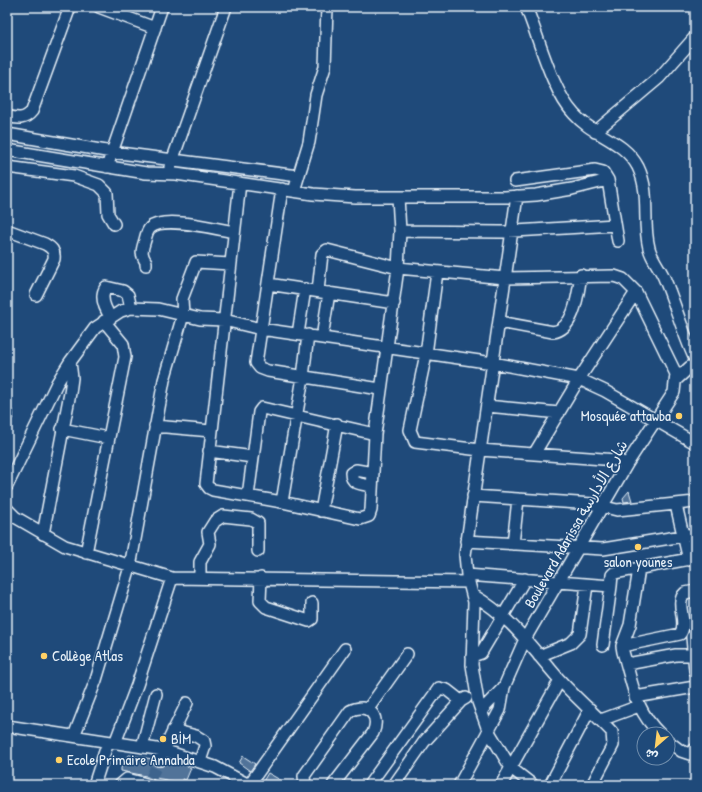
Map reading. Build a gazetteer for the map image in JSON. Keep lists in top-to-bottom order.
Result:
{
  "streets": {
    "street": ["Boulevard Adarissa شارع الأدارسة"]
  },
  "places": [
    "Mosquée attawba",
    "salon younes",
    "Collège Atlas",
    "BİM",
    "Ecole Primaire Annahda"
  ],
  "north": "bottom left"
}
